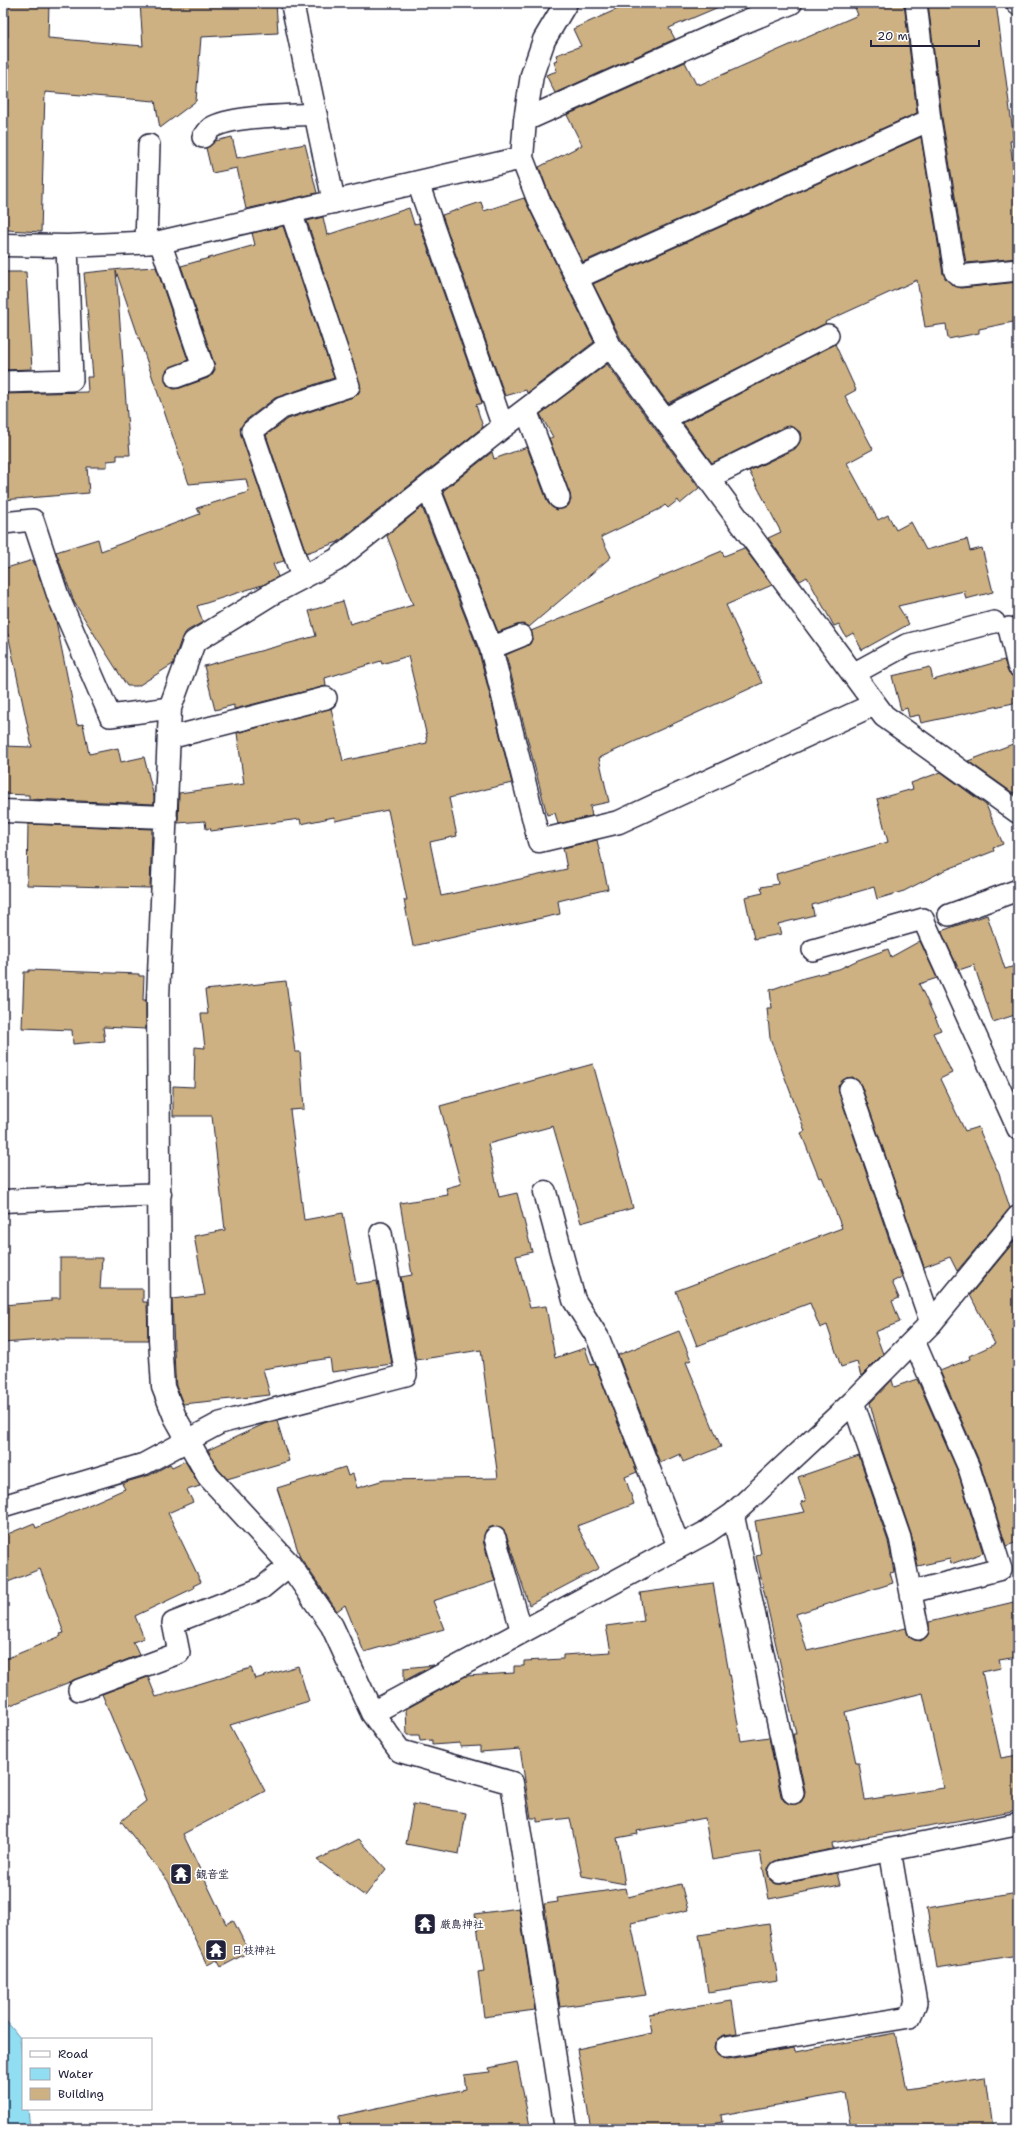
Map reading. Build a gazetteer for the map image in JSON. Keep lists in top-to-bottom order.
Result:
{
  "places": {
    "temple": ["観音堂", "厳島神社", "日枝神社"]
  },
  "legend": ["Road", "Water", "Building"],
  "scale_bar": "20 m"
}
